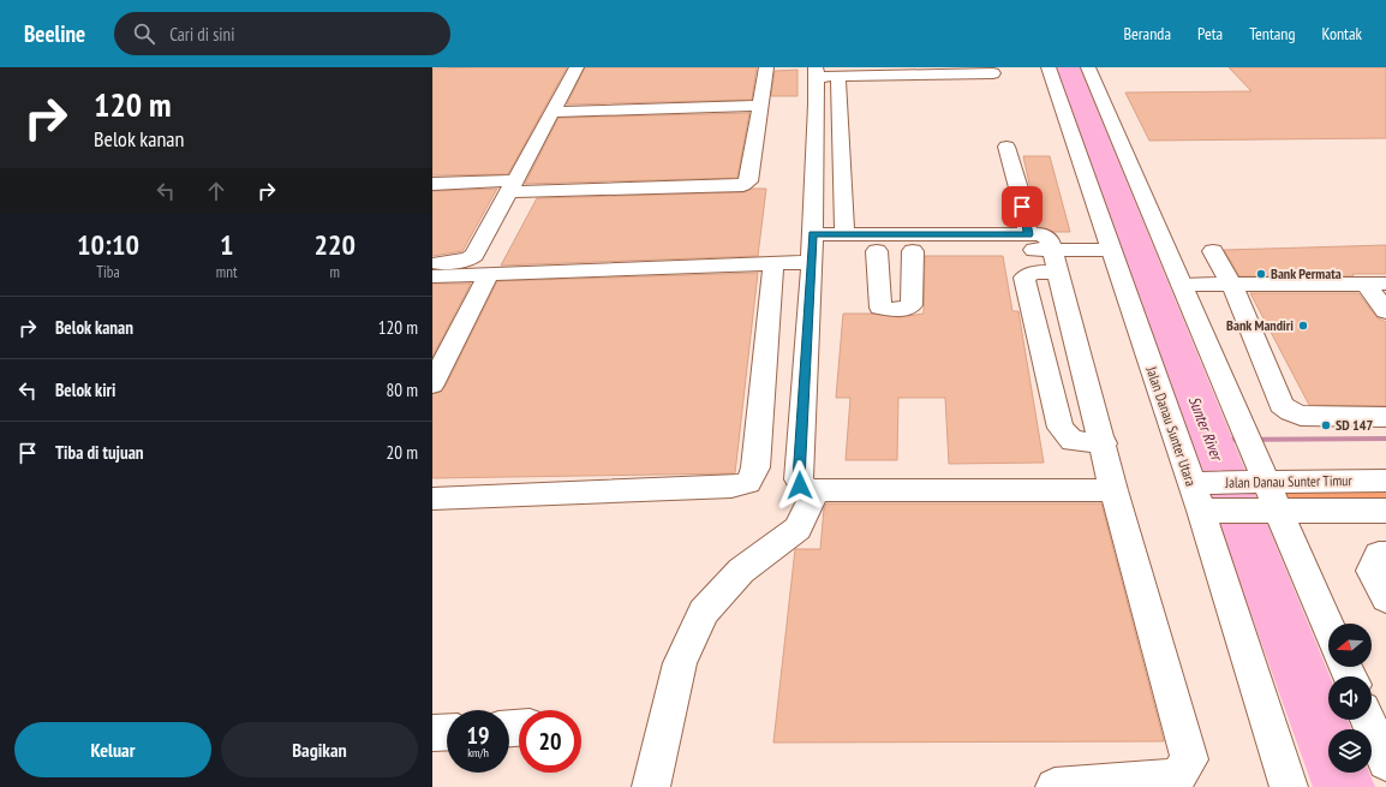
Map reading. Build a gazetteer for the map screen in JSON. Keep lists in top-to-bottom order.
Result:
{
  "streets": {
    "main road": ["Jalan Danau Sunter Utara", "Jalan Danau Sunter Timur"]
  },
  "crossings": [
    ["Jalan Danau Sunter Utara", "Jalan Danau Sunter Timur"]
  ],
  "water": ["Sunter River"],
  "places": ["Bank Permata", "Bank Mandiri", "SD 147"],
  "north": "left",
  "page": {
    "header": "Beeline",
    "search": "Cari di sini",
    "nav": [
      "Beranda",
      "Peta",
      "Tentang",
      "Kontak"
    ],
    "turn": ["120 m", "Belok kanan"],
    "eta": [
      "10:10",
      "Tiba",
      "1",
      "mnt",
      "220",
      "m"
    ],
    "list": [
      {
        "name": "Belok kanan",
        "value": "120 m"
      },
      {
        "name": "Belok kiri",
        "value": "80 m"
      },
      {
        "name": "Tiba di tujuan",
        "value": "20 m"
      }
    ],
    "speed": "19 km/h",
    "limit": "20",
    "buttons": ["Keluar", "Bagikan"]
  }
}
